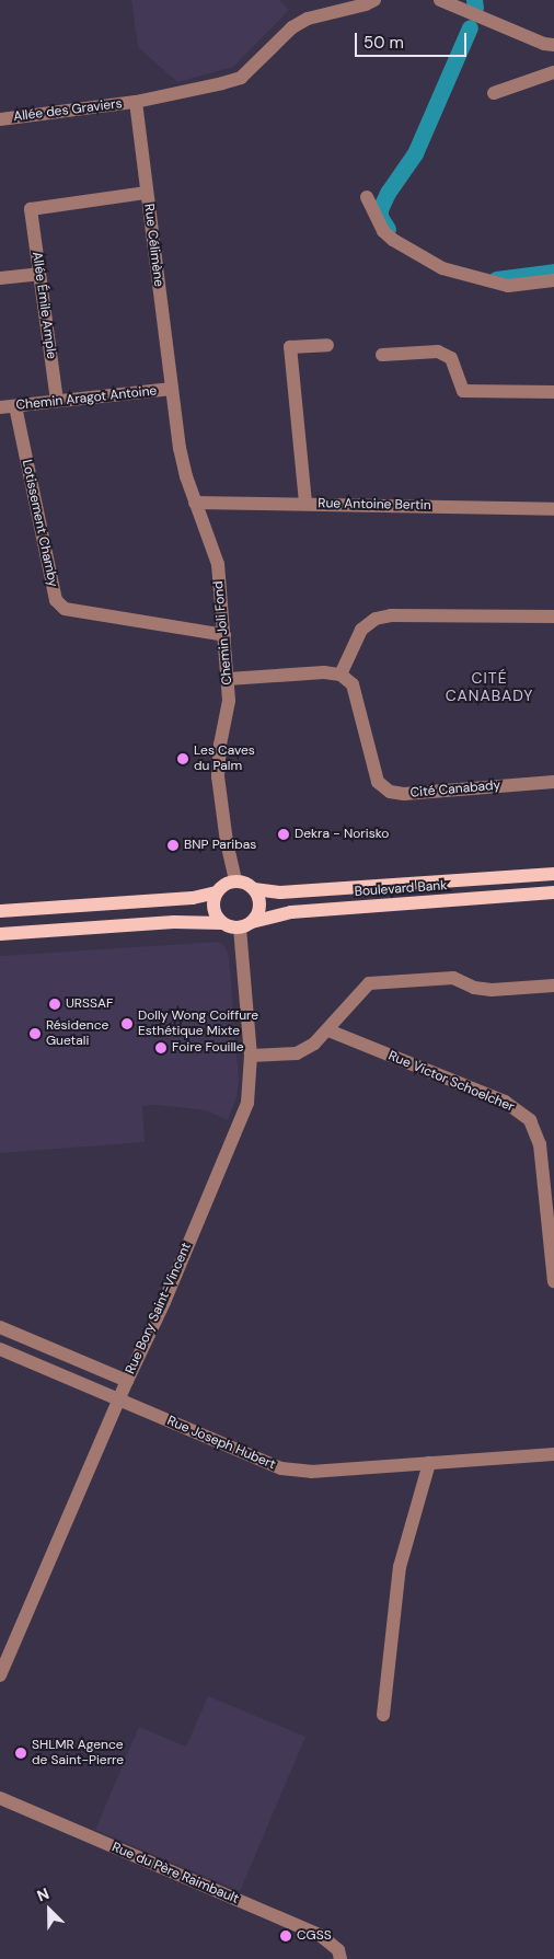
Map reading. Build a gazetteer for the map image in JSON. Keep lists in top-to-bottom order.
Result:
{
  "streets": {
    "main road": ["Boulevard Bank"],
    "street": [
      "Allée des Graviers",
      "Rue Célimène",
      "Allée Émile Ample",
      "Chemin Aragot Antoine",
      "Rue Antoine Bertin",
      "Lotissement Chamby",
      "Chemin Joli Fond",
      "Cité Canabady",
      "Rue Victor Schoelcher",
      "Rue Bory Saint-Vincent",
      "Rue Joseph Hubert",
      "Rue du Père Raimbault"
    ]
  },
  "crossings": [
    ["Allée des Graviers", "Rue Célimène"],
    ["Rue Célimène", "Allée Émile Ample"],
    ["Rue Célimène", "Chemin Aragot Antoine"],
    ["Rue Célimène", "Chemin Joli Fond"],
    ["Allée Émile Ample", "Chemin Aragot Antoine"],
    ["Chemin Aragot Antoine", "Lotissement Chamby"],
    ["Chemin Aragot Antoine", "Chemin Joli Fond"],
    ["Rue Antoine Bertin", "Chemin Joli Fond"],
    ["Lotissement Chamby", "Chemin Joli Fond"],
    ["Chemin Joli Fond", "Boulevard Bank"],
    ["Chemin Joli Fond", "Rue Bory Saint-Vincent"],
    ["Boulevard Bank", "Rue Bory Saint-Vincent"],
    ["Rue Bory Saint-Vincent", "Rue Joseph Hubert"]
  ],
  "districts": ["CITÉ CANABADY"],
  "places": [
    "Les Caves du Palm",
    "Dekra - Norisko",
    "BNP Paribas",
    "URSSAF",
    "Dolly Wong Coiffure Esthétique Mixte",
    "Résidence Guetali",
    "Foire Fouille",
    "SHLMR Agence de Saint-Pierre",
    "CGSS"
  ],
  "scale_bar": "50 m",
  "north": "top left"
}
